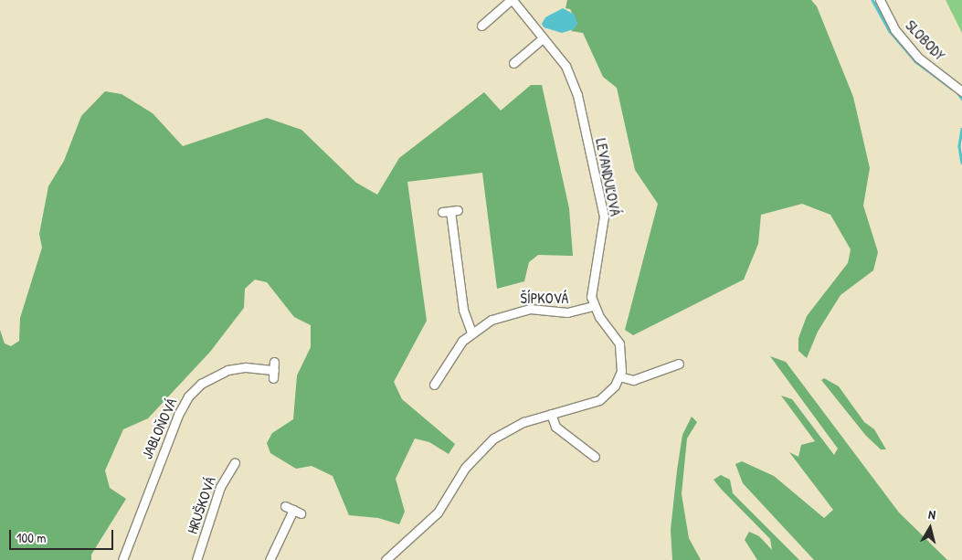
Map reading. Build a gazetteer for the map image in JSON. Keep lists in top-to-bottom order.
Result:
{
  "streets": {
    "street": [
      "SLOBODY",
      "LEVANDUĽOVÁ",
      "ŠÍPKOVÁ",
      "JABLOŇOVÁ",
      "HRUŠKOVÁ"
    ]
  },
  "crossings": [
    ["LEVANDUĽOVÁ", "ŠÍPKOVÁ"]
  ],
  "scale_bar": "100 m",
  "north": "top"
}
